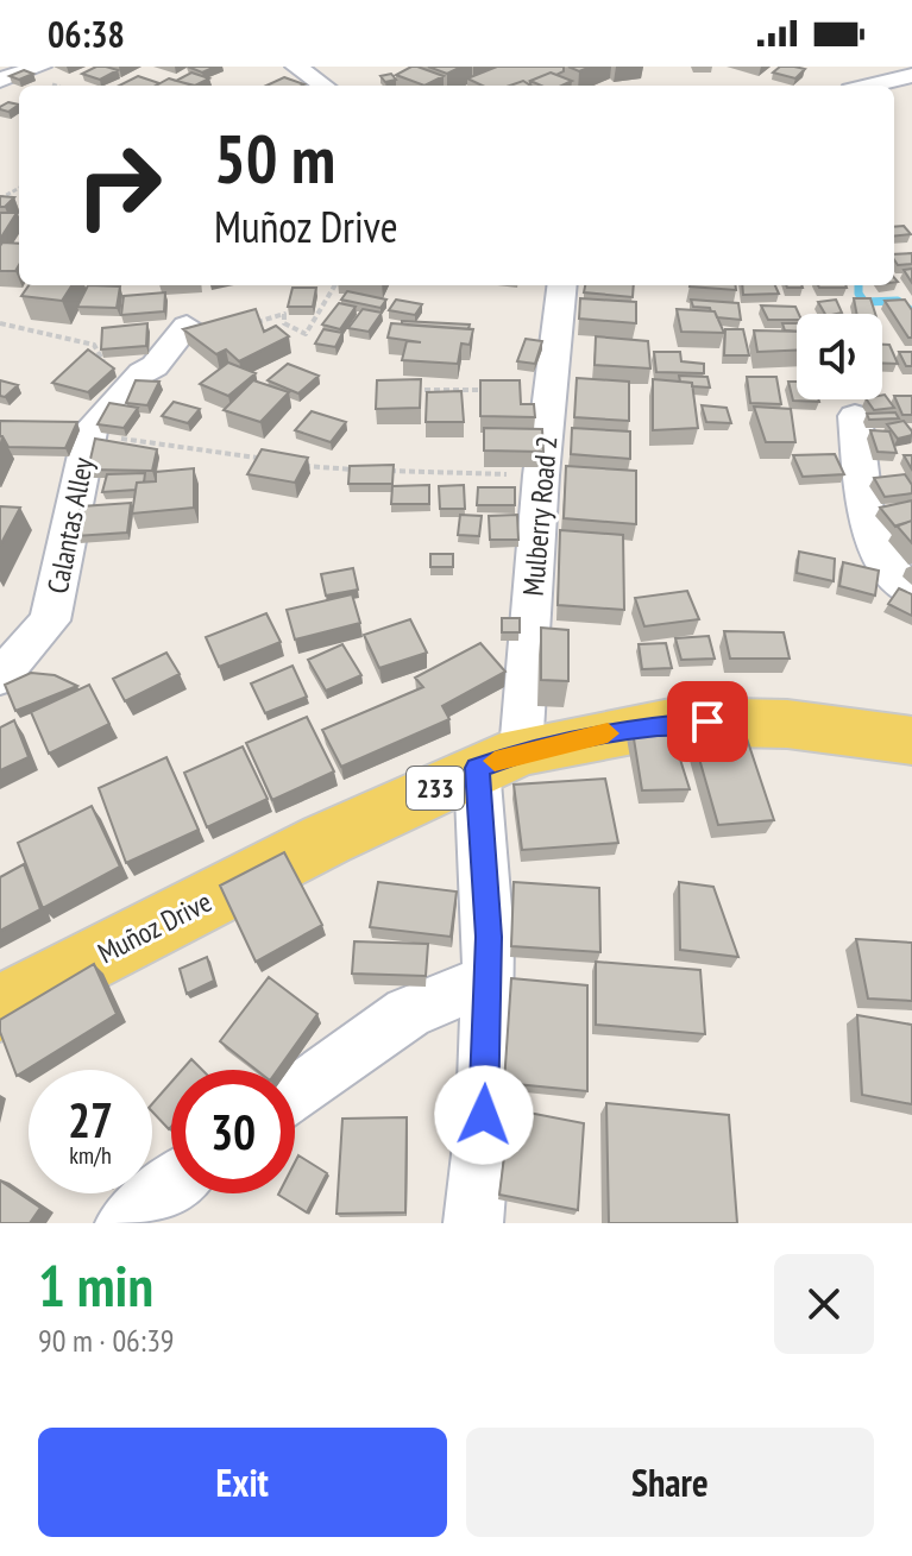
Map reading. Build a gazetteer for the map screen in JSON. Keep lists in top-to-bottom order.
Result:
{
  "streets": {
    "main road": ["233", "Muñoz Drive"],
    "street": ["Mulberry Road 2", "Calantas Alley"]
  },
  "crossings": [
    ["Mulberry Road 2", "Muñoz Drive"]
  ],
  "page": {
    "status": "06:38",
    "turn": ["50 m", "Muñoz Drive"],
    "speed": "27 km/h",
    "limit": "30",
    "heading": ["1 min", "90 m · 06:39"],
    "buttons": ["Exit", "Share"]
  }
}
